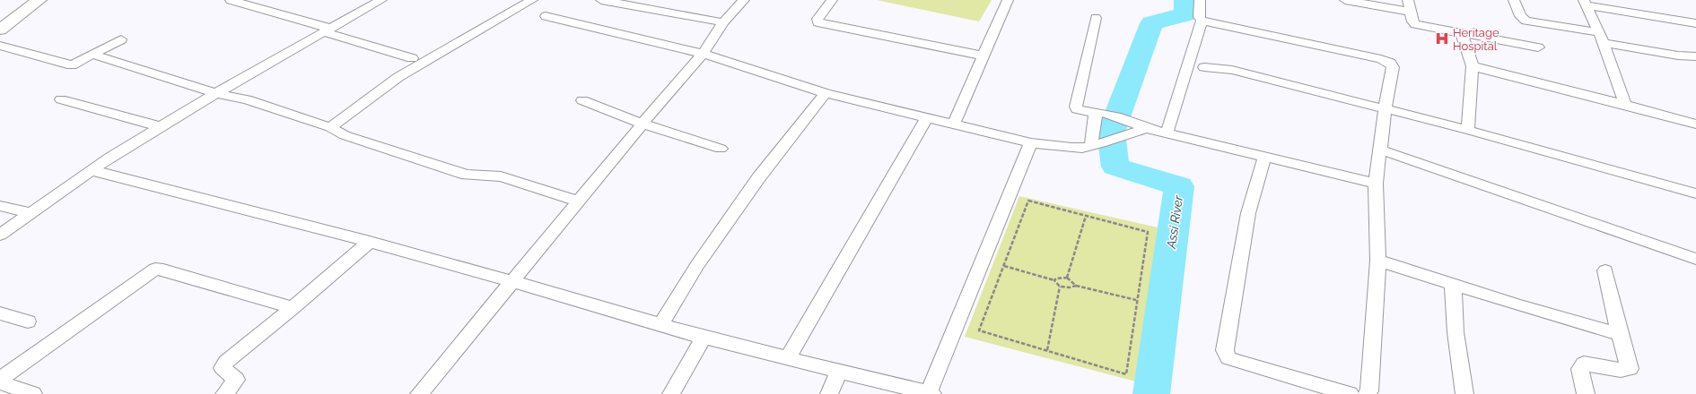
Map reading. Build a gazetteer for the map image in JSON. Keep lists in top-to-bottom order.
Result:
{
  "water": ["Assi River"],
  "places": {
    "hospital": ["Heritage Hospital"]
  }
}
